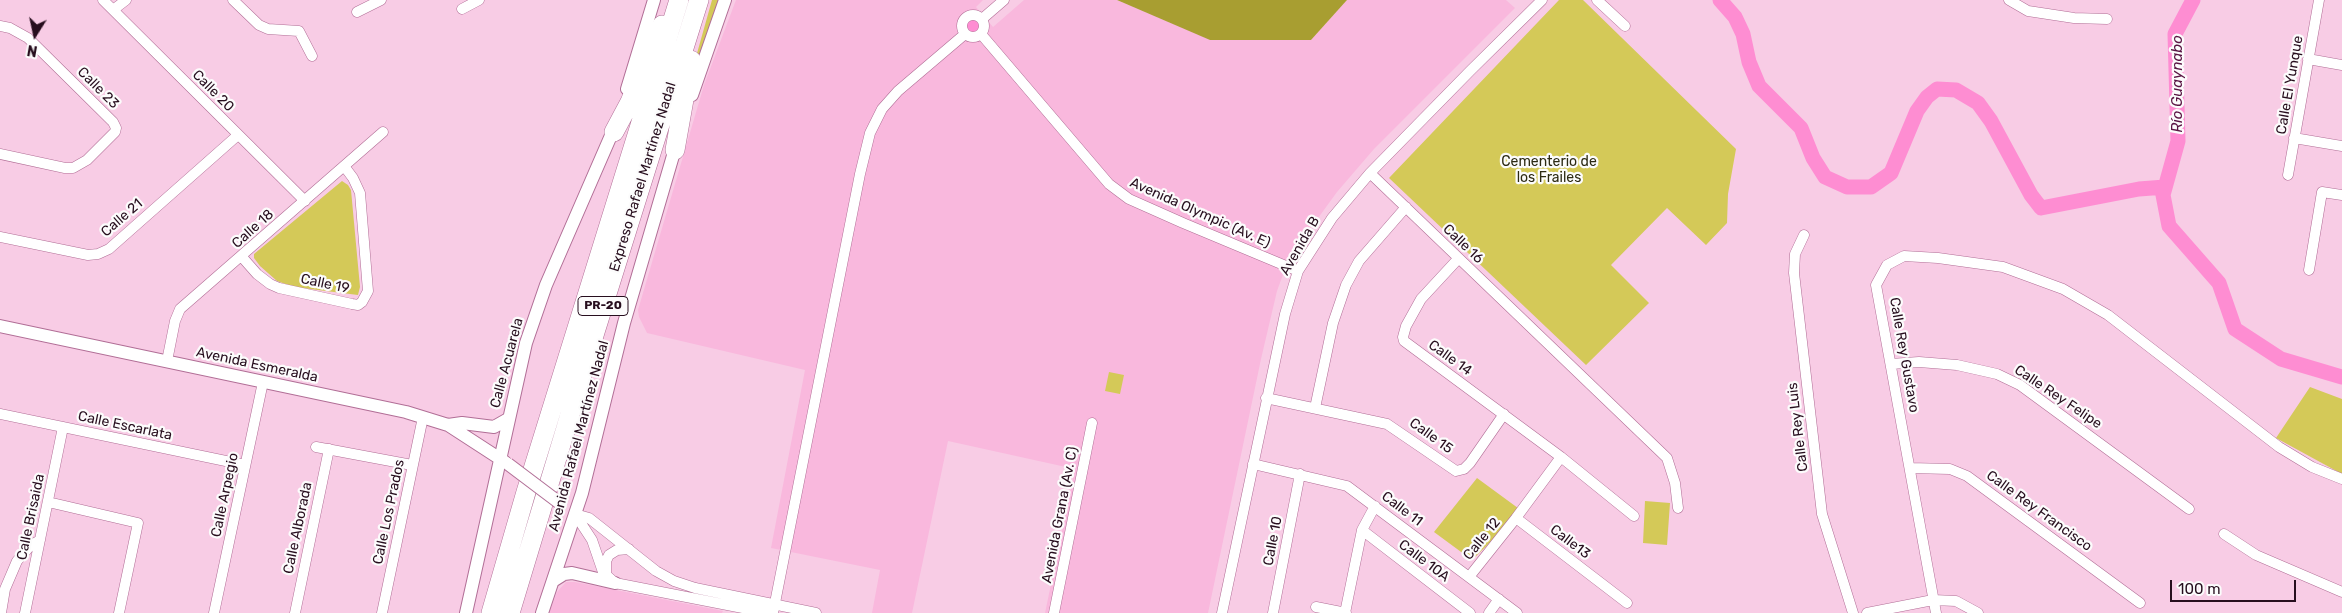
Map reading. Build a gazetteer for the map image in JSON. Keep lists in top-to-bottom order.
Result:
{
  "streets": {
    "highway": ["Expreso Rafael Martínez Nadal", "PR-20"],
    "street": [
      "Calle El Yunque",
      "Calle 23",
      "Calle 20",
      "Avenida Olympic (Av. E)",
      "Calle 21",
      "Calle 18",
      "Calle 16",
      "Avenida B",
      "Calle 19",
      "Calle Rey Gustavo",
      "Calle 14",
      "Calle Acuarela",
      "Avenida Esmeralda",
      "Calle Rey Felipe",
      "Calle Escarlata",
      "Calle Rey Luis",
      "Avenida Rafael Martínez Nadal",
      "Calle 15",
      "Calle Arpegio",
      "Calle 11",
      "Calle Rey Francisco",
      "Calle Los Prados",
      "Avenida Grana (Av. C)",
      "Calle Brisaida",
      "Calle Alborada",
      "Calle 12",
      "Calle 10",
      "Calle13",
      "Calle 10A"
    ]
  },
  "crossings": [
    ["Calle 20", "Calle 21"],
    ["Calle 20", "Calle 18"],
    ["Avenida Olympic (Av. E)", "Avenida B"],
    ["Calle 18", "Calle 19"],
    ["Calle 18", "Avenida Esmeralda"],
    ["Calle 16", "Avenida B"],
    ["Calle 16", "Calle 14"],
    ["Avenida B", "Calle 15"],
    ["Avenida B", "Calle 11"],
    ["Calle Rey Gustavo", "Calle Rey Felipe"],
    ["Calle Rey Gustavo", "Calle Rey Francisco"],
    ["Calle 14", "Calle 15"],
    ["Calle Acuarela", "Avenida Esmeralda"],
    ["Avenida Esmeralda", "Avenida Rafael Martínez Nadal"],
    ["Avenida Esmeralda", "Calle Arpegio"],
    ["Avenida Esmeralda", "Calle Los Prados"],
    ["Calle Escarlata", "Calle Arpegio"],
    ["Calle Escarlata", "Calle Brisaida"],
    ["Calle 11", "Calle 12"],
    ["Calle 11", "Calle 10"],
    ["Calle 12", "Calle13"]
  ],
  "water": ["Río Guaynabo"],
  "parks": ["Cementerio de los Frailes"],
  "scale_bar": "100 m",
  "north": "bottom"
}
